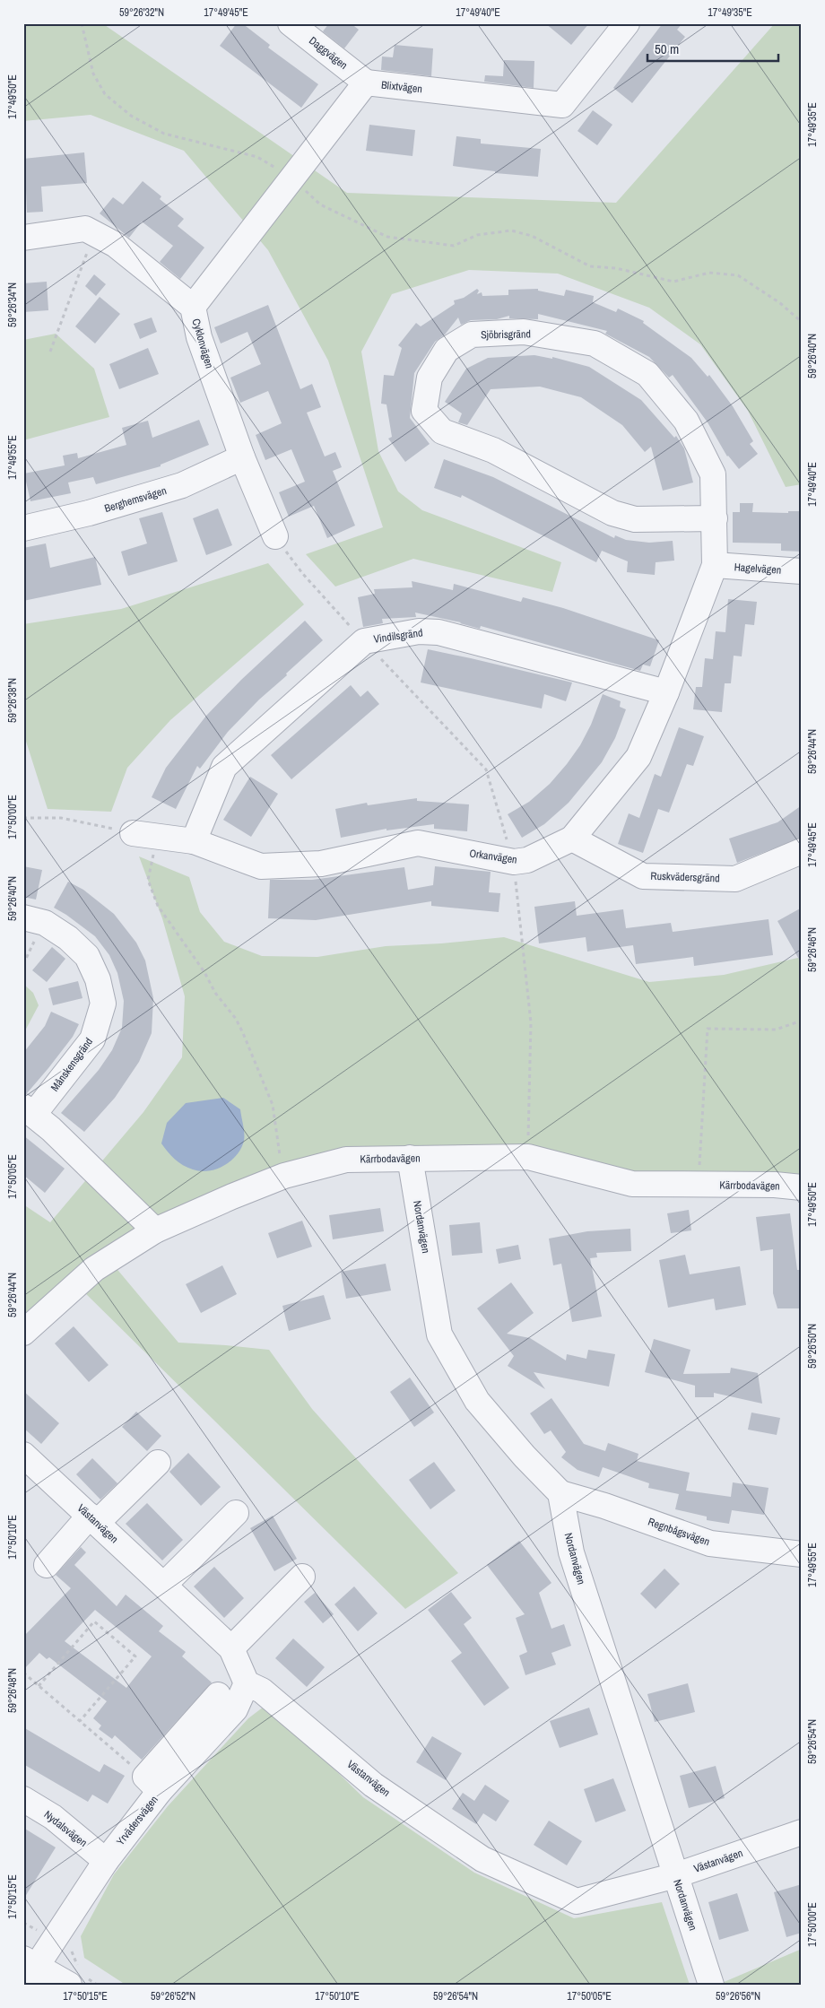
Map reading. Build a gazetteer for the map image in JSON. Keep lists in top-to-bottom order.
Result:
{
  "streets": {
    "street": [
      "Daggvägen",
      "Blixtvägen",
      "Sjöbrisgränd",
      "Cyklonvägen",
      "Berghemsvägen",
      "Hagelvägen",
      "Vindilsgränd",
      "Orkanvägen",
      "Ruskvädersgränd",
      "Månskensgränd",
      "Kärrbodavägen",
      "Nordanvägen",
      "Västanvägen",
      "Regnbågsvägen",
      "Yrvädersvägen",
      "Nydalsvägen"
    ]
  },
  "crossings": [
    ["Daggvägen", "Blixtvägen"],
    ["Blixtvägen", "Cyklonvägen"],
    ["Sjöbrisgränd", "Hagelvägen"],
    ["Sjöbrisgränd", "Orkanvägen"],
    ["Cyklonvägen", "Berghemsvägen"],
    ["Hagelvägen", "Orkanvägen"],
    ["Vindilsgränd", "Orkanvägen"],
    ["Orkanvägen", "Ruskvädersgränd"],
    ["Kärrbodavägen", "Nordanvägen"],
    ["Nordanvägen", "Västanvägen"],
    ["Nordanvägen", "Regnbågsvägen"],
    ["Västanvägen", "Yrvädersvägen"],
    ["Yrvädersvägen", "Nydalsvägen"]
  ],
  "scale_bar": "50 m",
  "coordinates": [
    "59°26'32\"N",
    "17°49'45\"E",
    "17°49'40\"E",
    "17°49'35\"E",
    "17°49'50\"E",
    "59°26'34\"N",
    "59°26'40\"N",
    "17°49'55\"E",
    "59°26'38\"N",
    "59°26'44\"N",
    "17°50'00\"E",
    "59°26'46\"N",
    "17°50'05\"E",
    "59°26'50\"N",
    "17°50'10\"E",
    "59°26'48\"N",
    "59°26'54\"N",
    "17°50'15\"E",
    "59°26'52\"N",
    "59°26'56\"N"
  ]
}
